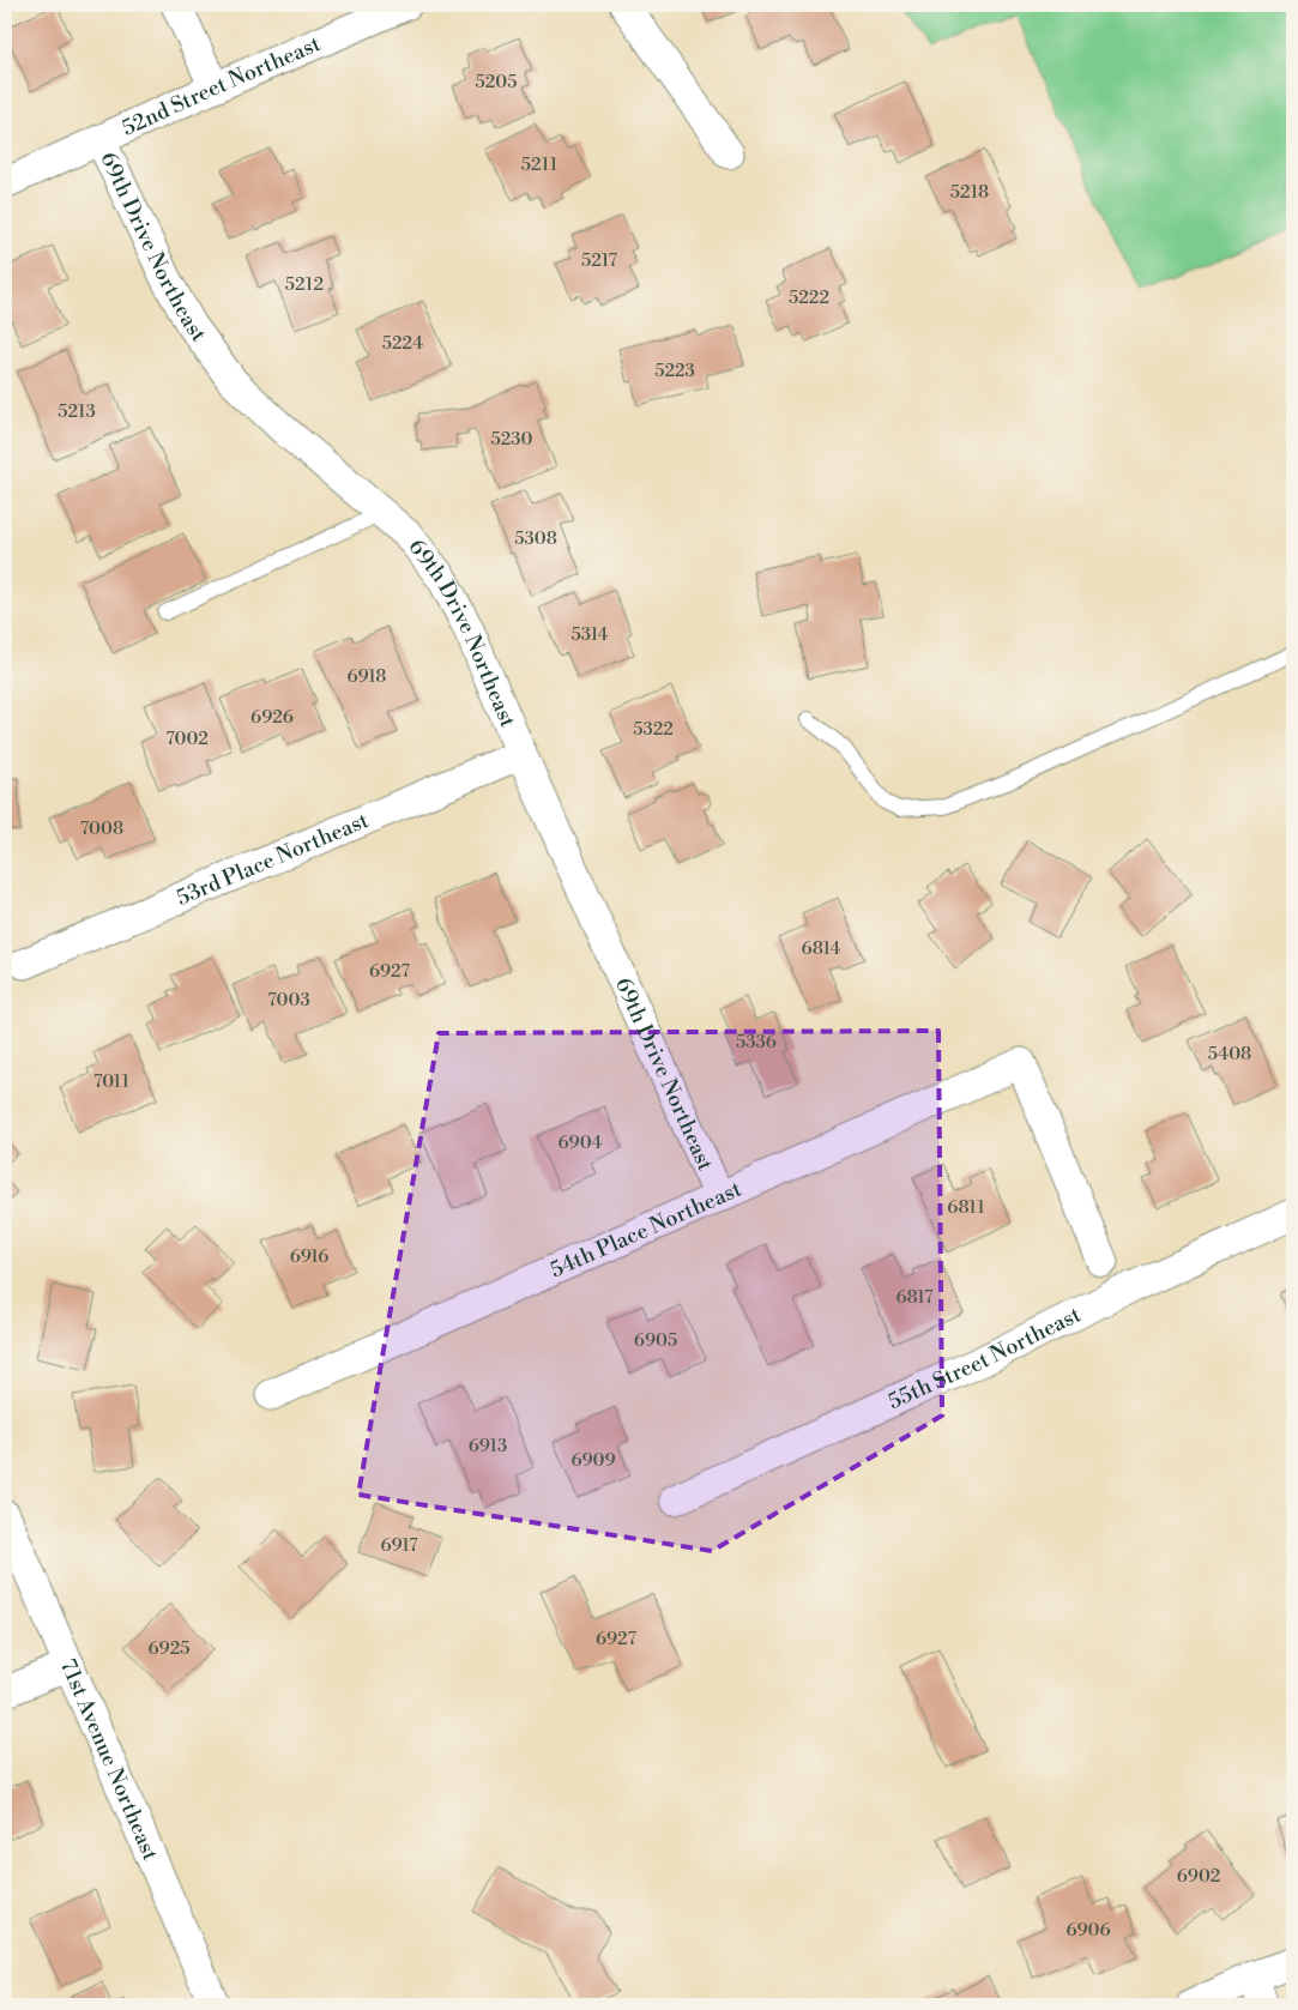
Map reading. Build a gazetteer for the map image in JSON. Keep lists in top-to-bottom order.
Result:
{
  "streets": {
    "street": [
      "52nd Street Northeast",
      "69th Drive Northeast",
      "53rd Place Northeast",
      "54th Place Northeast",
      "55th Street Northeast",
      "71st Avenue Northeast"
    ]
  },
  "crossings": [
    ["52nd Street Northeast", "69th Drive Northeast"],
    ["69th Drive Northeast", "53rd Place Northeast"],
    ["69th Drive Northeast", "54th Place Northeast"]
  ],
  "house_numbers": [
    "5205",
    "5211",
    "5218",
    "5217",
    "5212",
    "5222",
    "5224",
    "5223",
    "5213",
    "5230",
    "5308",
    "5314",
    "6918",
    "6926",
    "5322",
    "7002",
    "7008",
    "6814",
    "6927",
    "7003",
    "5336",
    "5408",
    "7011",
    "6904",
    "6811",
    "6916",
    "6817",
    "6905",
    "6913",
    "6909",
    "6917",
    "6927",
    "6925",
    "6902",
    "6906"
  ]
}
